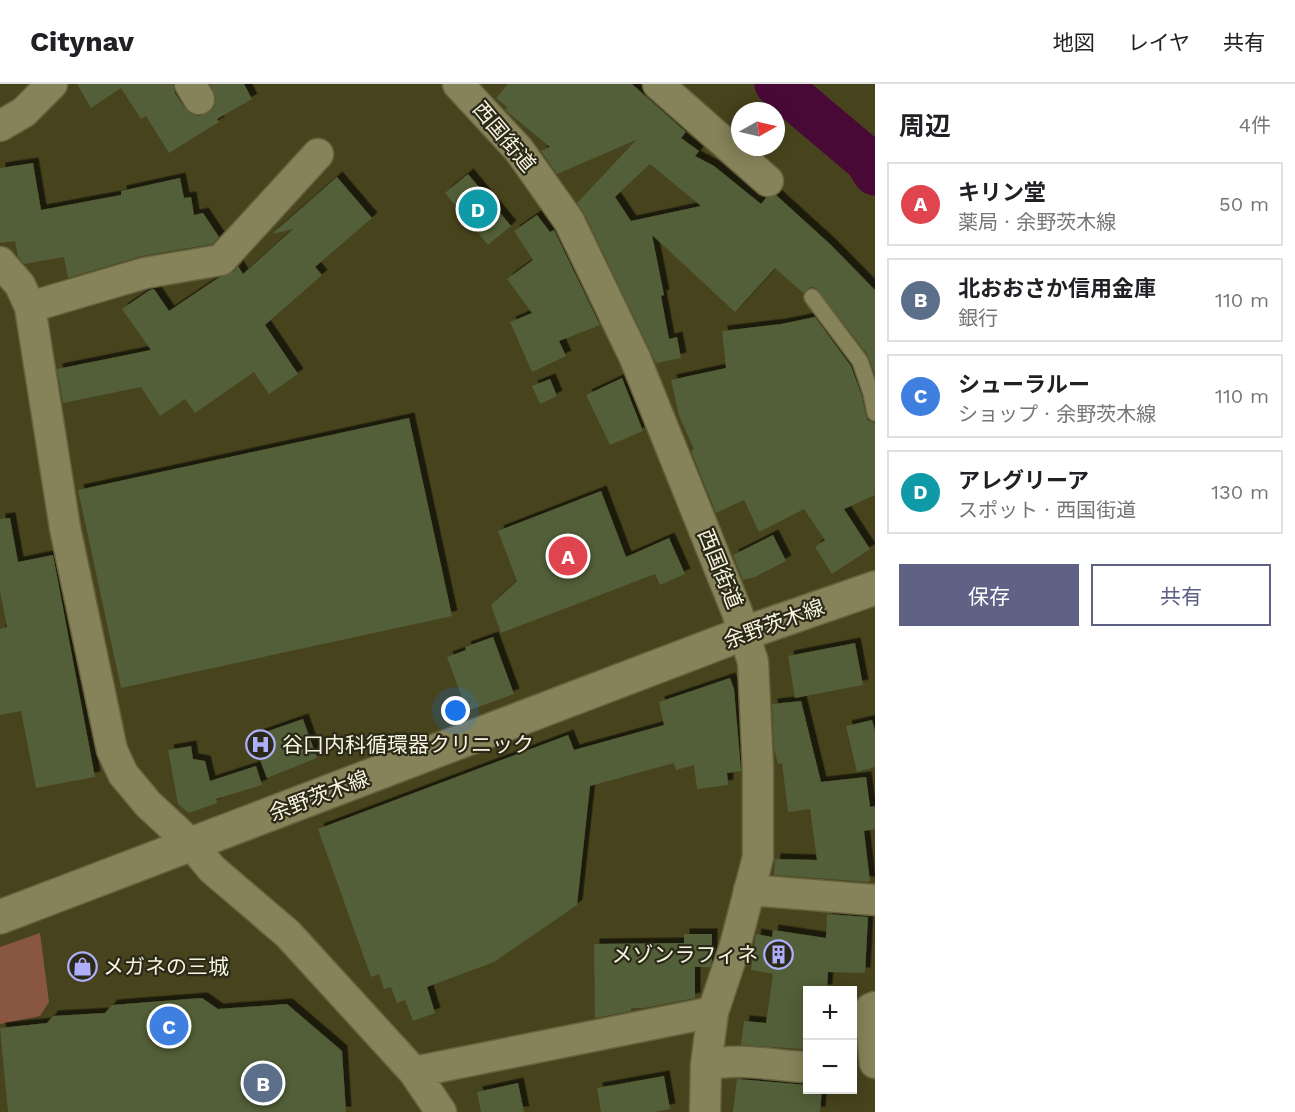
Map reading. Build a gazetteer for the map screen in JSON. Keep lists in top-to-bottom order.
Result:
{
  "streets": {
    "main road": ["余野茨木線"],
    "street": ["西国街道"]
  },
  "crossings": [
    ["西国街道", "余野茨木線"]
  ],
  "places": {
    "hospital": ["谷口内科循環器クリニック"],
    "building": ["メゾンラフィネ"],
    "shop": ["メガネの三城"]
  },
  "north": "right",
  "page": {
    "header": "Citynav",
    "nav": ["地図", "レイヤ", "共有"],
    "heading": ["周辺", "4件"],
    "list": [
      {
        "mark": "A",
        "name": "キリン堂",
        "note": "薬局 · 余野茨木線",
        "value": "50 m"
      },
      {
        "mark": "B",
        "name": "北おおさか信用金庫",
        "note": "銀行",
        "value": "110 m"
      },
      {
        "mark": "C",
        "name": "シューラルー",
        "note": "ショップ · 余野茨木線",
        "value": "110 m"
      },
      {
        "mark": "D",
        "name": "アレグリーア",
        "note": "スポット · 西国街道",
        "value": "130 m"
      }
    ],
    "pins": [
      "D",
      "A",
      "C",
      "B"
    ],
    "buttons": ["保存", "共有"],
    "map_buttons": ["+", "−"]
  }
}
